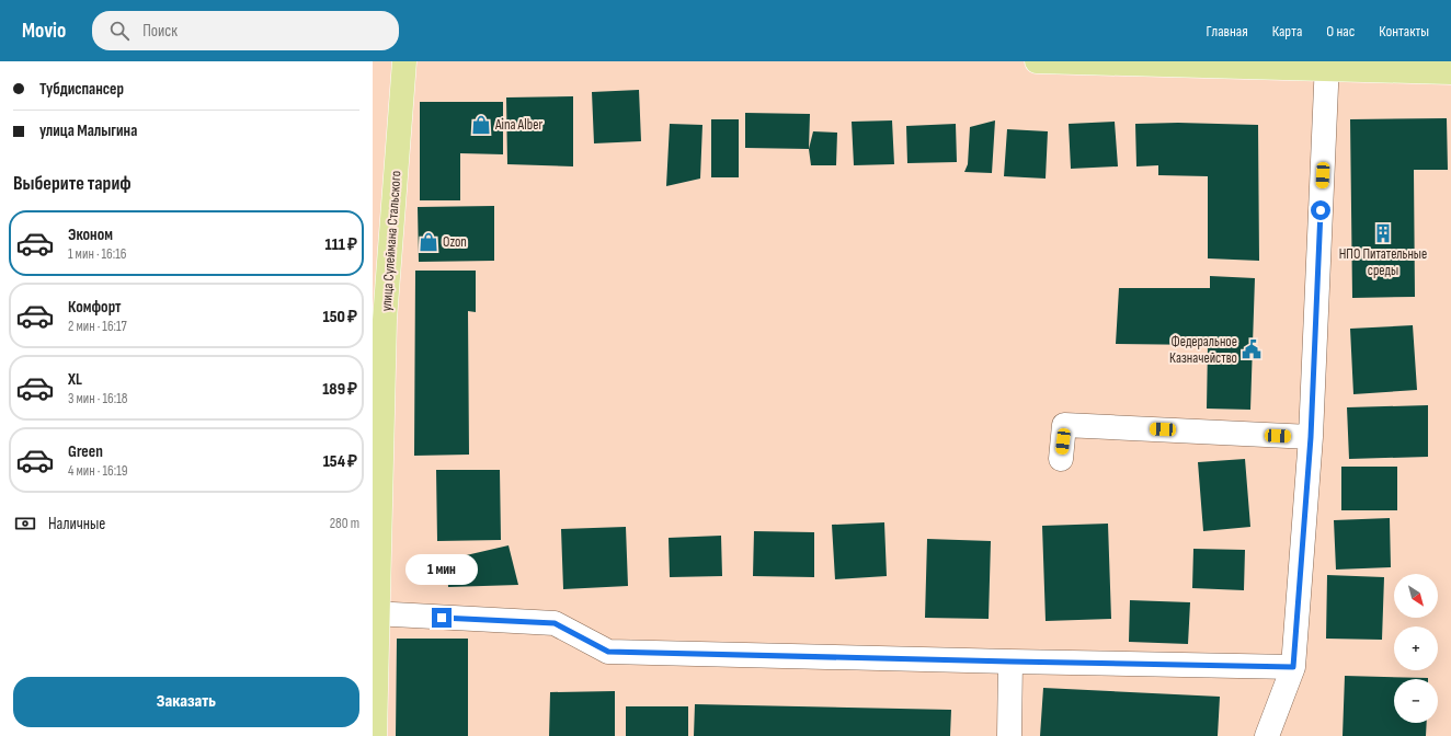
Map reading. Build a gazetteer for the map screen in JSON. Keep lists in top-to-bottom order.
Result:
{
  "streets": {
    "main road": ["улица Сулеймана Стальского"]
  },
  "places": {
    "shop": ["Aina Alber", "Ozon"],
    "building": ["НПО Питательные среды"],
    "public building": ["Федеральное Казначейство"]
  },
  "north": "bottom right",
  "page": {
    "header": "Movio",
    "search": "Поиск",
    "nav": [
      "Главная",
      "Карта",
      "О нас",
      "Контакты"
    ],
    "banner": ["Тубдиспансер", "улица Малыгина"],
    "heading": "Выберите тариф",
    "list": [
      {
        "name": "Эконом",
        "note": "1 мин · 16:16",
        "value": "111 ₽"
      },
      {
        "name": "Комфорт",
        "note": "2 мин · 16:17",
        "value": "150 ₽"
      },
      {
        "name": "XL",
        "note": "3 мин · 16:18",
        "value": "189 ₽"
      },
      {
        "name": "Green",
        "note": "4 мин · 16:19",
        "value": "154 ₽"
      }
    ],
    "pay": ["Наличные", "280 m"],
    "bubble": "1 мин",
    "map_buttons": ["+", "−"],
    "buttons": "Заказать"
  }
}
